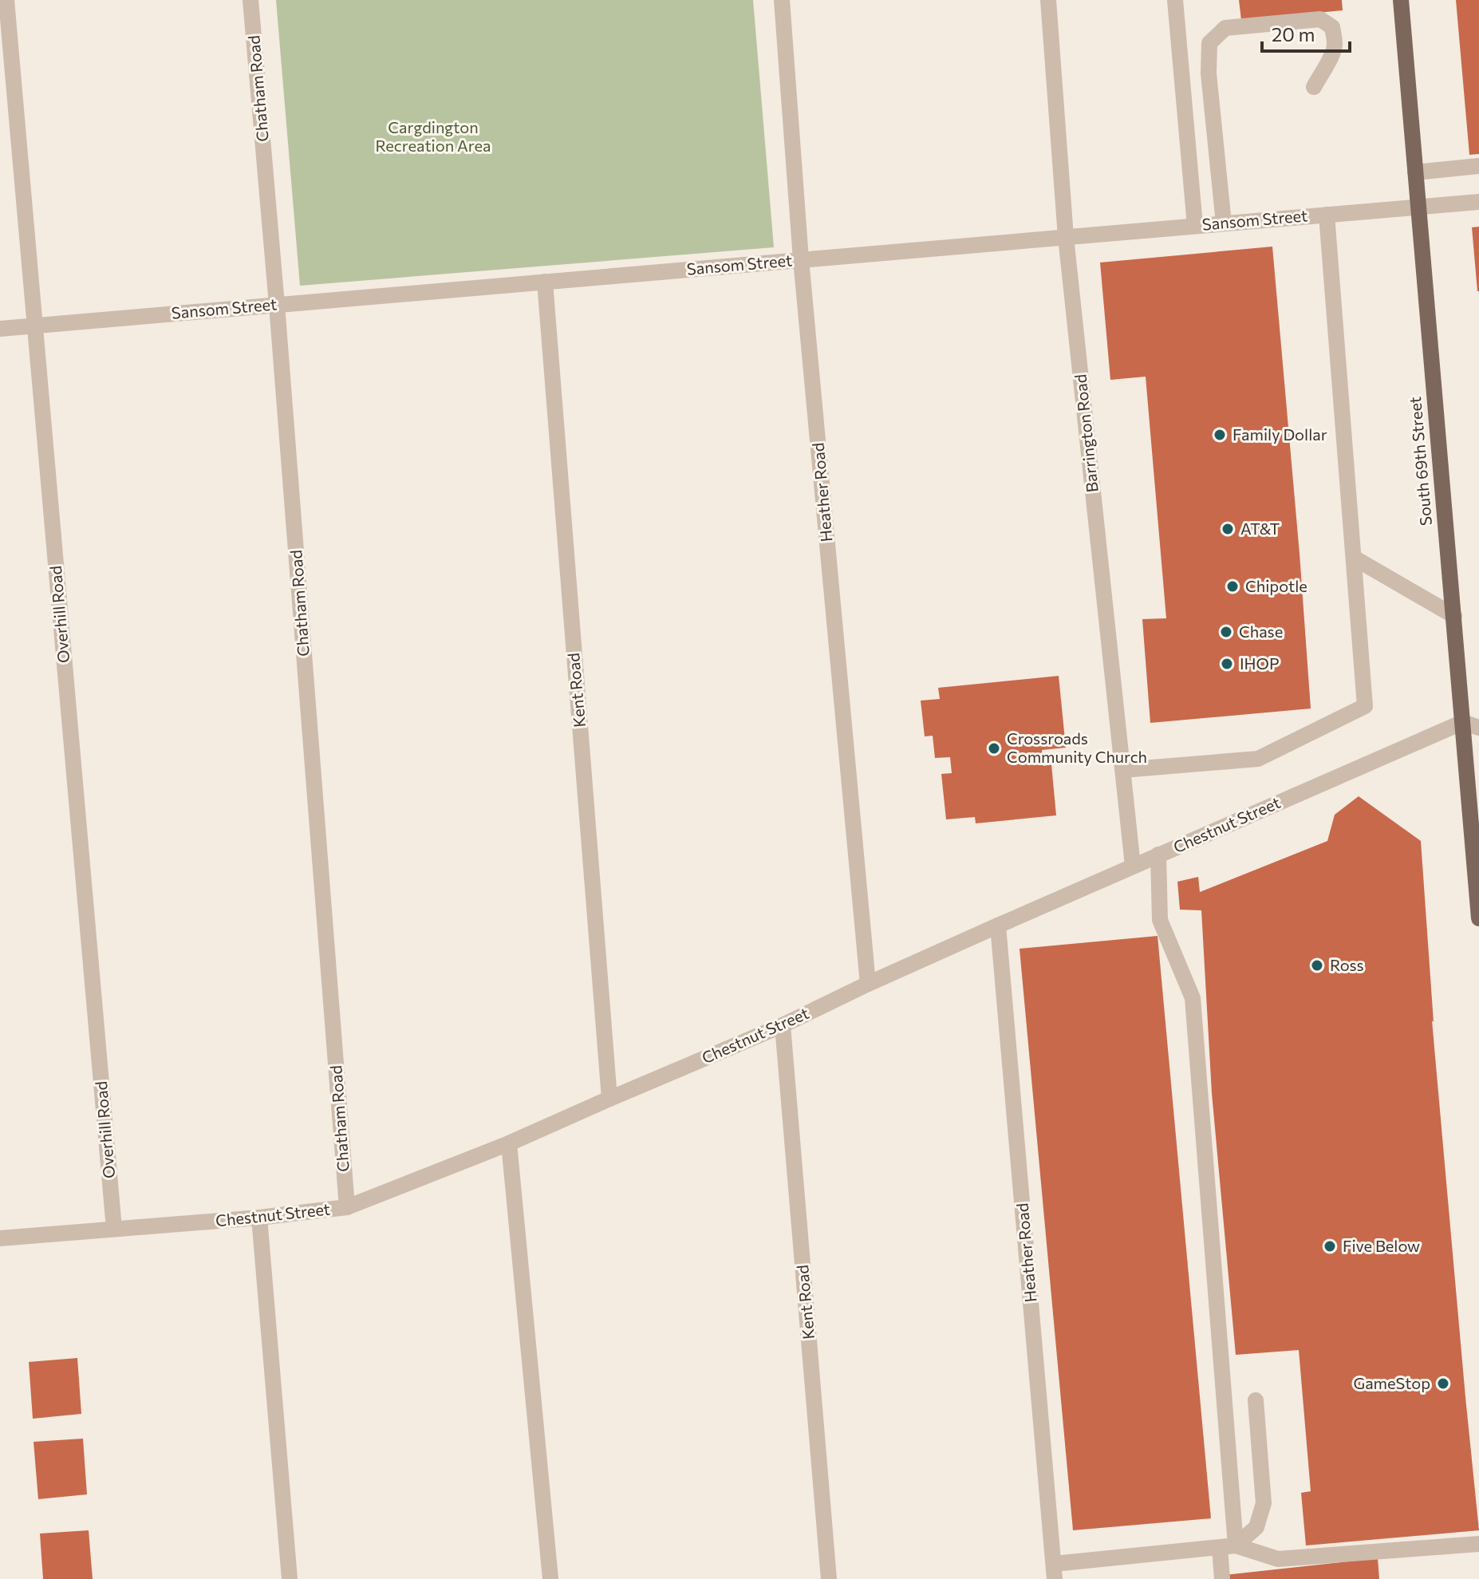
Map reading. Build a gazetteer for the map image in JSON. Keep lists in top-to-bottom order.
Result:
{
  "streets": {
    "main road": ["South 69th Street"],
    "street": [
      "Chatham Road",
      "Sansom Street",
      "Barrington Road",
      "Heather Road",
      "Overhill Road",
      "Kent Road",
      "Chestnut Street"
    ]
  },
  "crossings": [
    ["Chatham Road", "Sansom Street"],
    ["Chatham Road", "Chestnut Street"],
    ["Sansom Street", "Barrington Road"],
    ["Sansom Street", "South 69th Street"],
    ["Sansom Street", "Heather Road"],
    ["Sansom Street", "Overhill Road"],
    ["Sansom Street", "Kent Road"],
    ["Barrington Road", "Chestnut Street"],
    ["South 69th Street", "Chestnut Street"],
    ["Heather Road", "Chestnut Street"],
    ["Overhill Road", "Chestnut Street"],
    ["Kent Road", "Chestnut Street"]
  ],
  "parks": ["Cargdington Recreation Area"],
  "places": [
    "Family Dollar",
    "AT&T",
    "Chipotle",
    "Chase",
    "IHOP",
    "Crossroads Community Church",
    "Ross",
    "Five Below",
    "GameStop"
  ],
  "scale_bar": "20 m"
}
